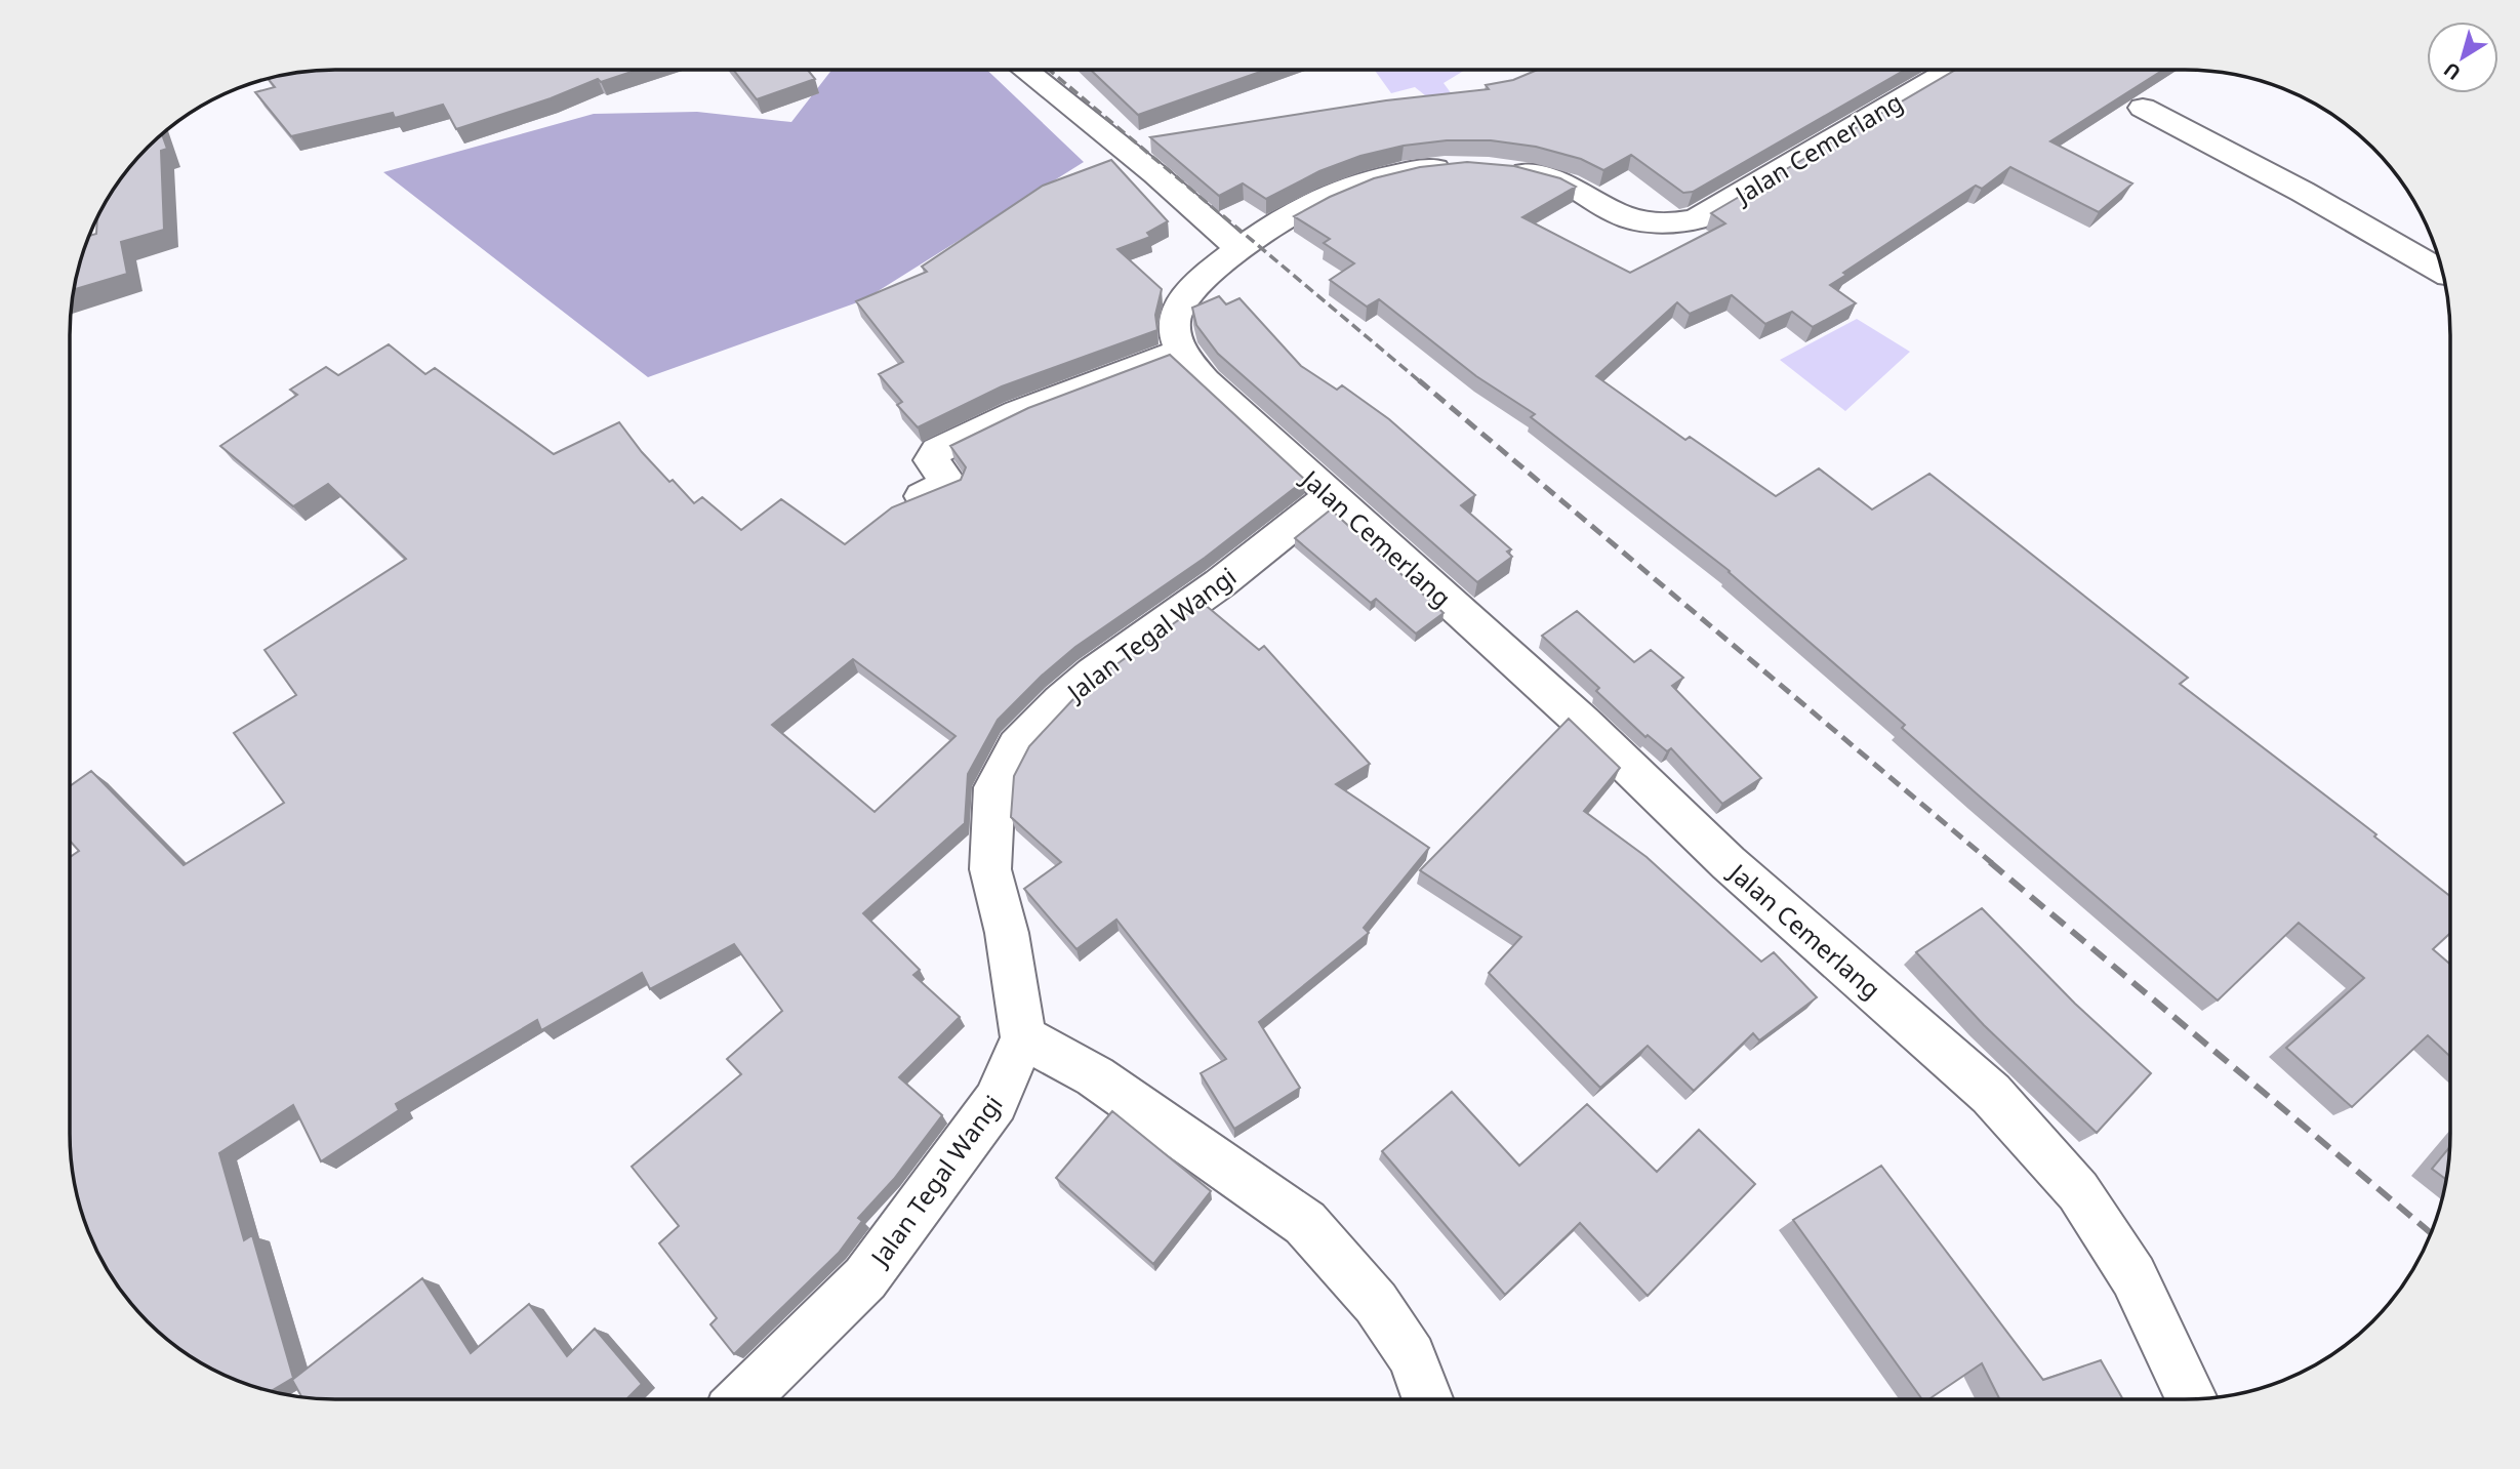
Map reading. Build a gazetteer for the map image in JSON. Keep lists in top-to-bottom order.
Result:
{
  "streets": {
    "street": ["Jalan Cemerlang", "Jalan Tegal Wangi"]
  },
  "crossings": [
    ["Jalan Cemerlang", "Jalan Tegal Wangi"]
  ],
  "north": "bottom left"
}
